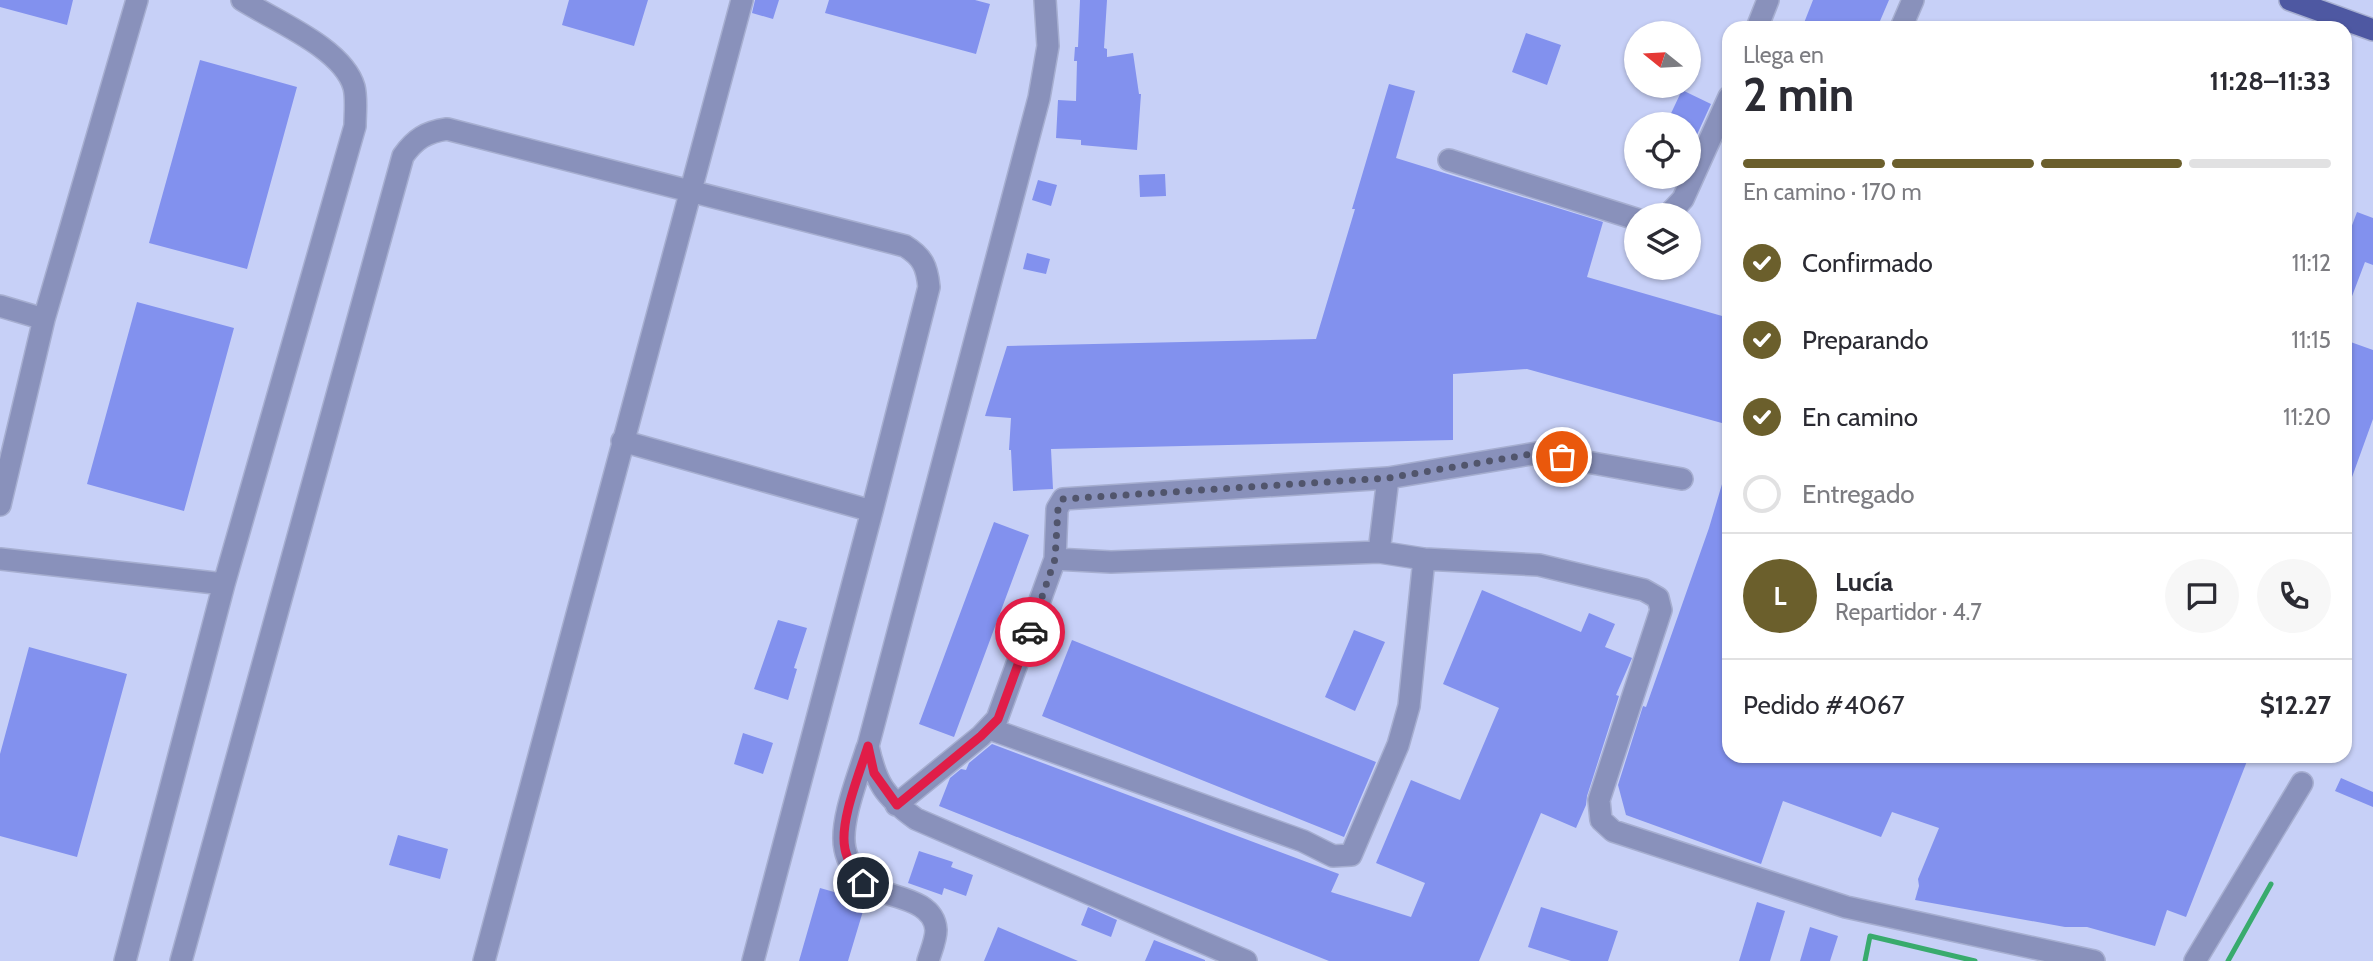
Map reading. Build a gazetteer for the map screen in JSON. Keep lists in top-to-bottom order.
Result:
{
  "north": "left",
  "page": {
    "heading": ["2 min", "Llega en", "11:28–11:33"],
    "panel": [
      "Lucía",
      "Repartidor · 4.7",
      "Pedido #4067",
      "$12.27"
    ],
    "bar": "En camino · 170 m",
    "list": [
      ["Confirmado", "11:12"],
      ["Preparando", "11:15"],
      ["En camino", "11:20"],
      "Entregado"
    ],
    "round": "L"
  }
}
